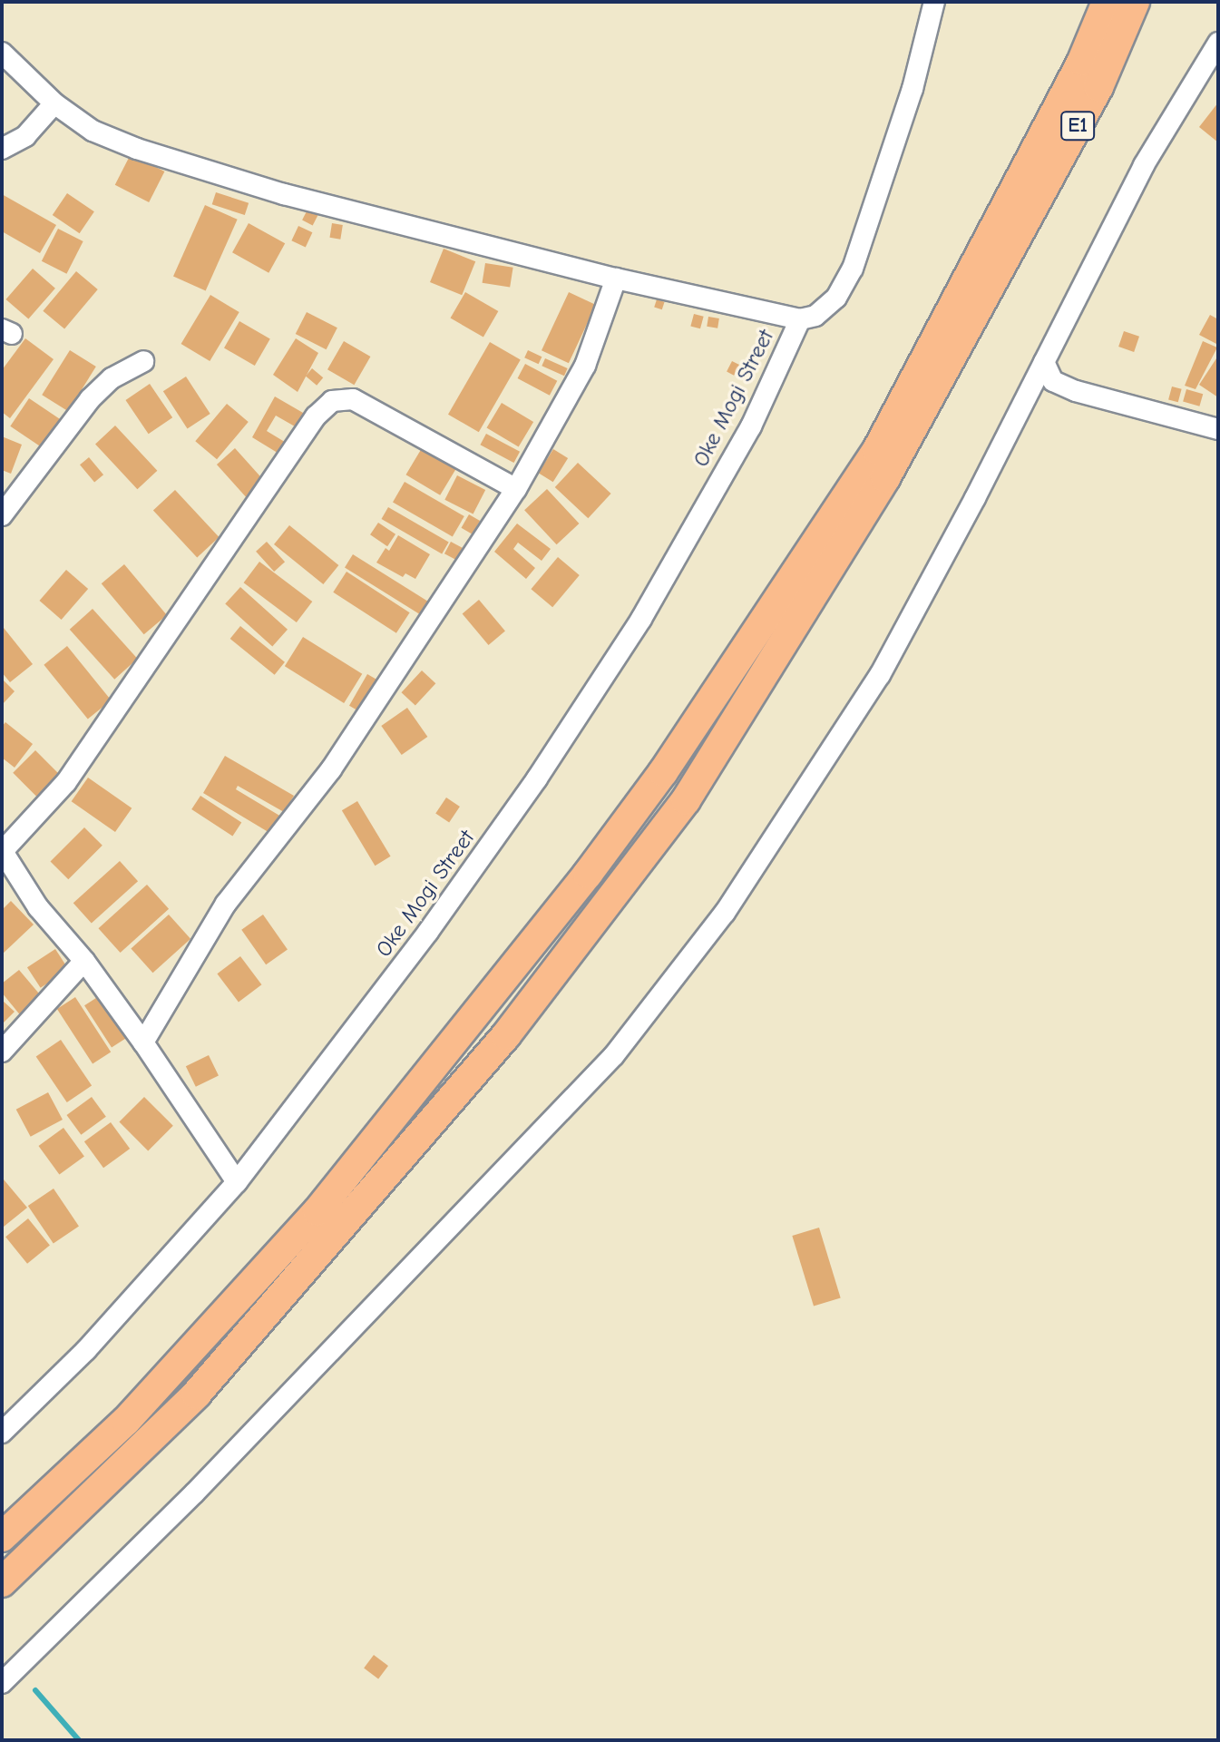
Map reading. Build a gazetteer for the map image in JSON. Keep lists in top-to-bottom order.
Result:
{
  "streets": {
    "highway": ["E1"],
    "street": ["Oke Mogi Street"]
  }
}
